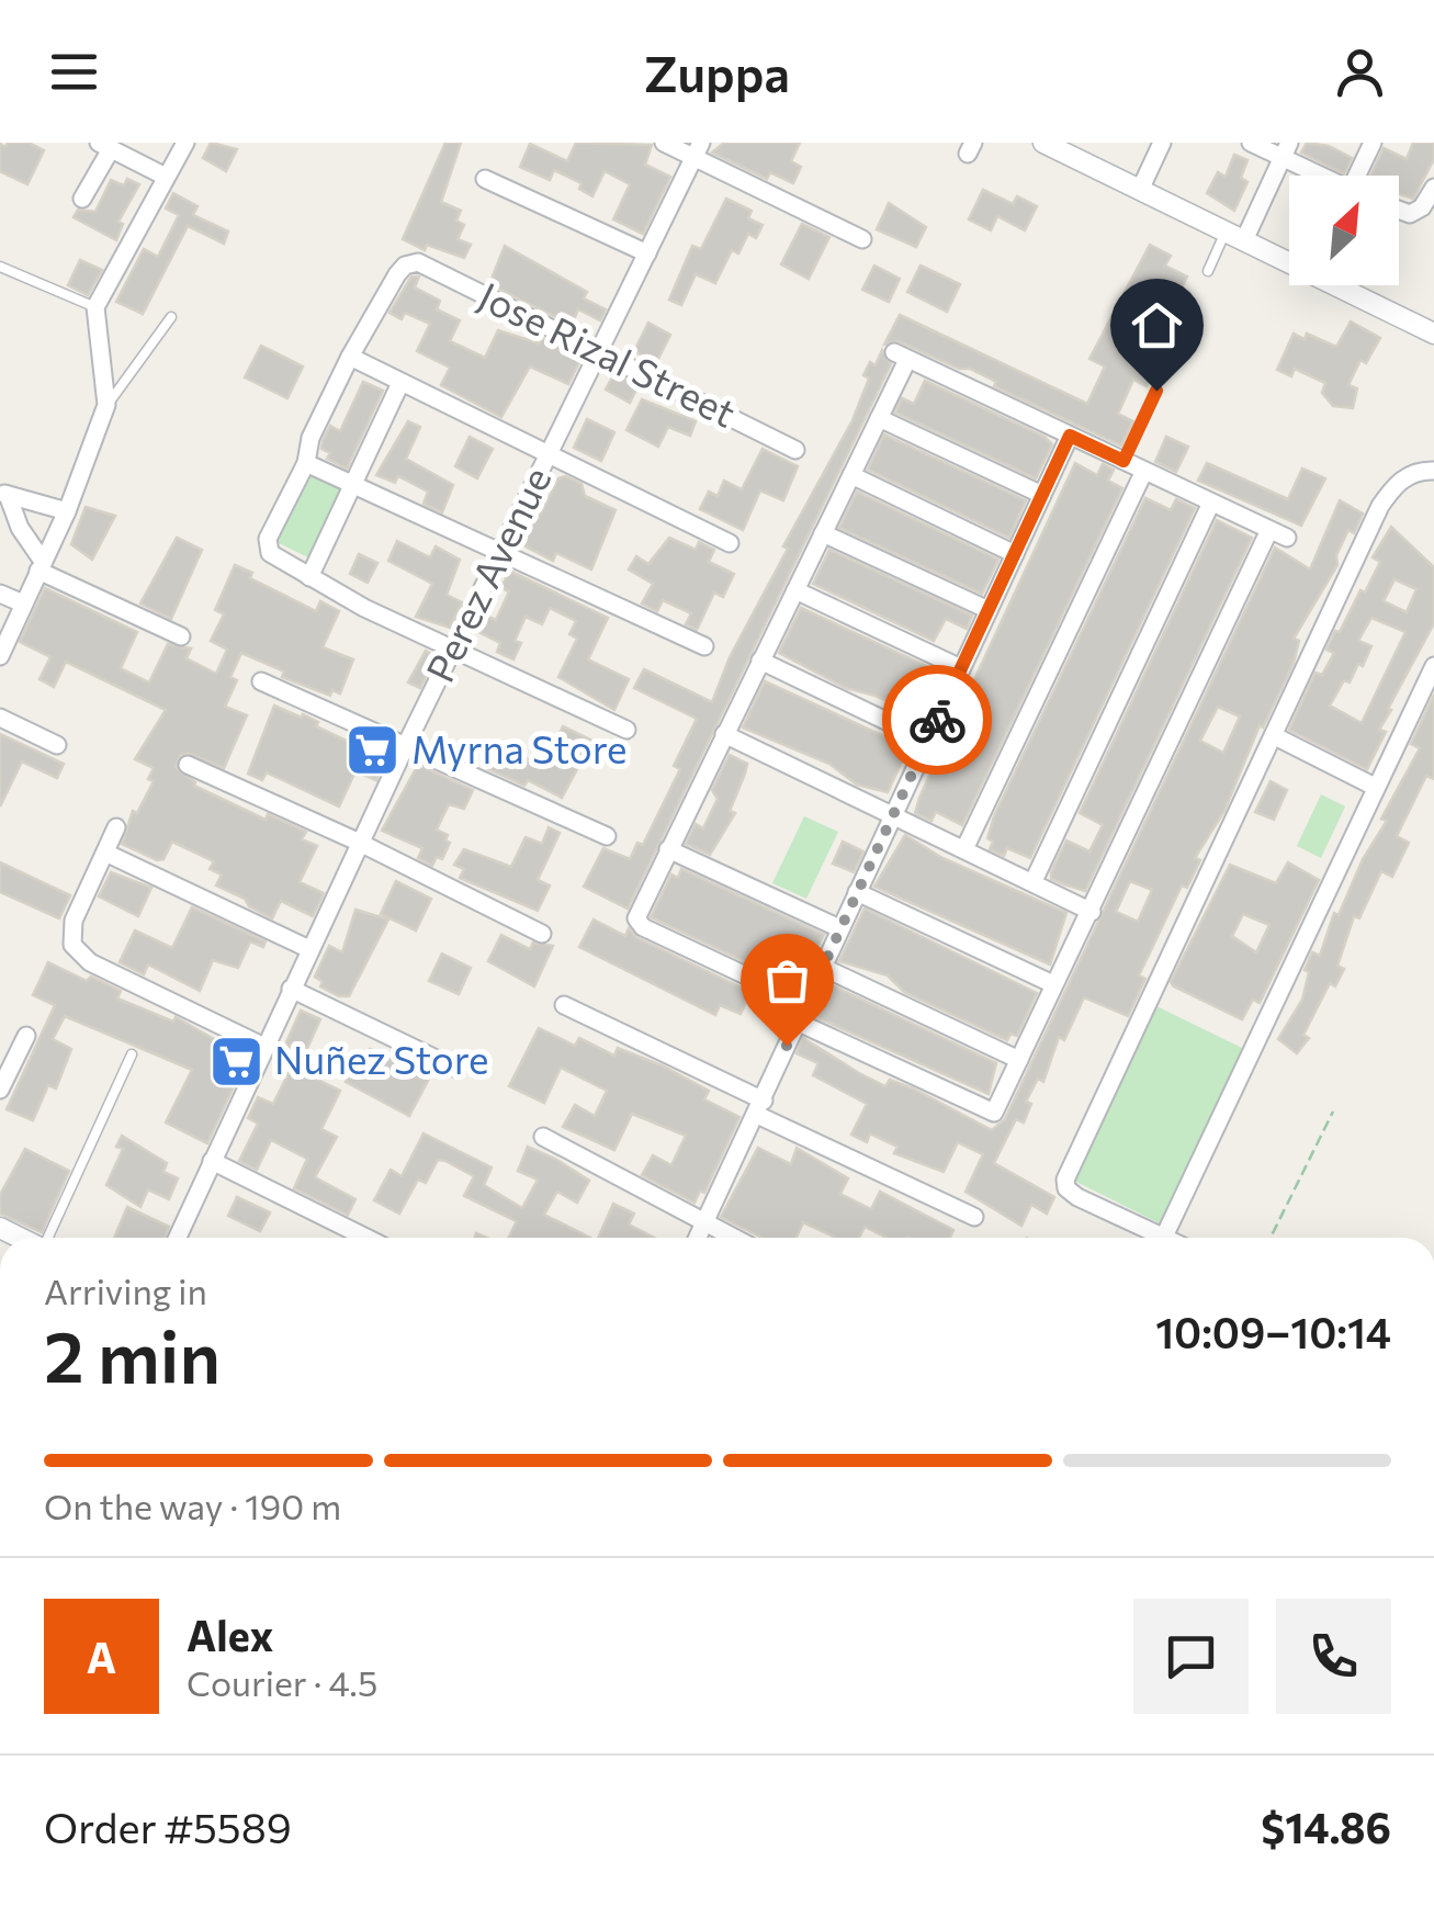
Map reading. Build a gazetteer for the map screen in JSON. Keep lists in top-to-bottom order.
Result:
{
  "streets": {
    "street": ["Jose Rizal Street", "Perez Avenue"]
  },
  "crossings": [
    ["Jose Rizal Street", "Perez Avenue"]
  ],
  "places": {
    "supermarket": ["Myrna Store", "Nuñez Store"]
  },
  "north": "top right",
  "page": {
    "header": "Zuppa",
    "heading": ["2 min", "Arriving in", "10:09–10:14"],
    "panel": [
      "Alex",
      "Courier · 4.5",
      "Order #5589",
      "$14.86"
    ],
    "bar": "On the way · 190 m",
    "round": "A"
  }
}
